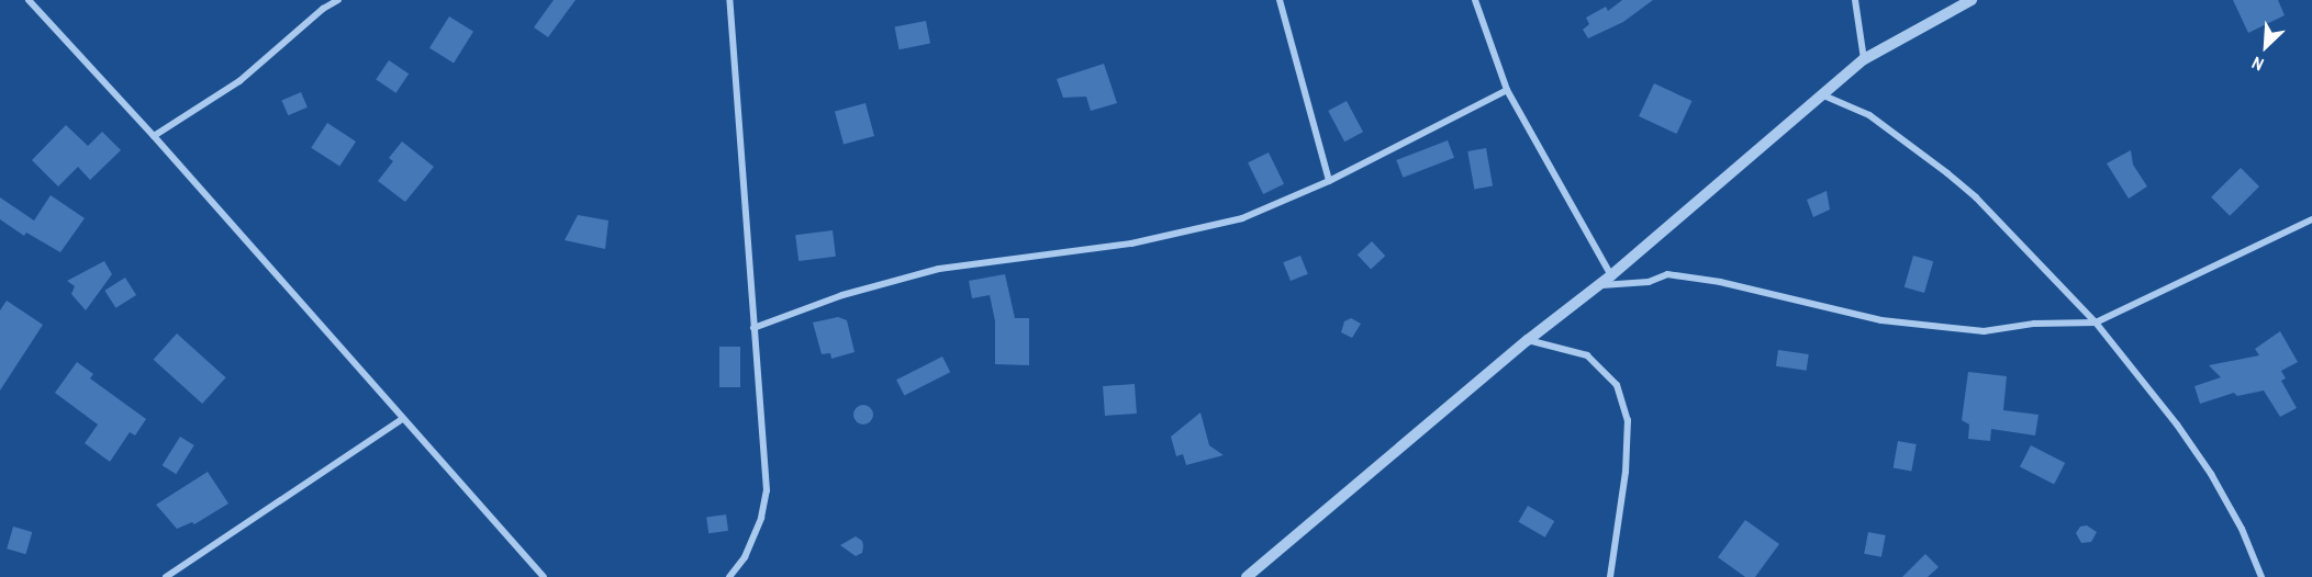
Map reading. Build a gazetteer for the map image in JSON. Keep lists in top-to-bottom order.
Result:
{
  "north": "bottom left"
}
